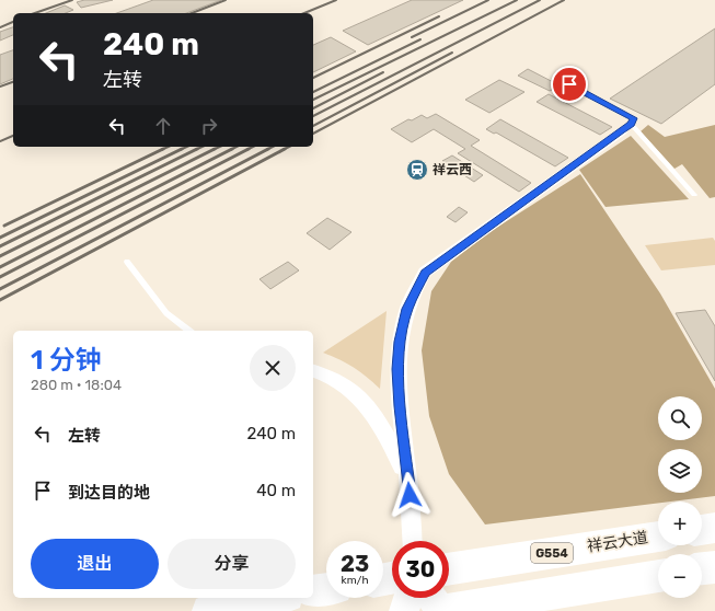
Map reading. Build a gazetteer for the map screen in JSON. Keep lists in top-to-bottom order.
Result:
{
  "streets": {
    "highway": ["祥云大道", "G554"]
  },
  "places": {
    "station": ["祥云西"]
  },
  "page": {
    "turn": ["240 m", "左转"],
    "heading": ["1 分钟", "280 m · 18:04"],
    "map_buttons": ["+", "−"],
    "list": [
      {
        "name": "左转",
        "value": "240 m"
      },
      {
        "name": "到达目的地",
        "value": "40 m"
      }
    ],
    "buttons": ["退出", "分享"],
    "speed": "23 km/h",
    "limit": "30"
  }
}
